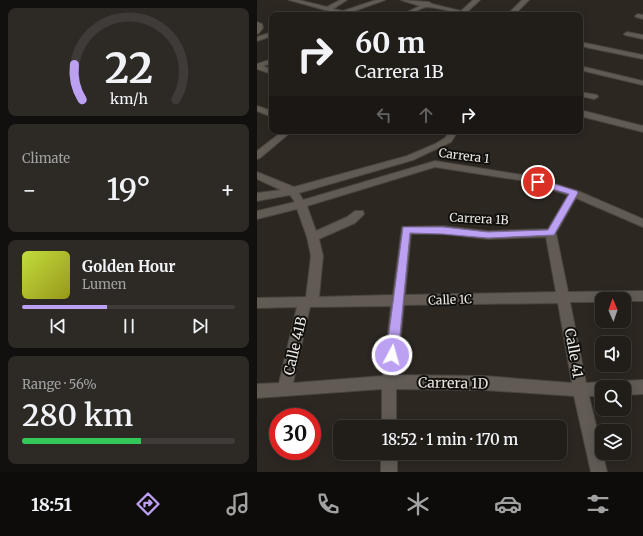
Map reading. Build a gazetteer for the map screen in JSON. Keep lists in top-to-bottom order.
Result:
{
  "streets": {
    "street": [
      "Carrera 1",
      "Carrera 1B",
      "Calle 1C",
      "Calle 41B",
      "Calle 41",
      "Carrera 1D"
    ]
  },
  "crossings": [
    ["Carrera 1", "Calle 41B"],
    ["Carrera 1B", "Calle 1C"],
    ["Carrera 1B", "Calle 41"],
    ["Calle 1C", "Calle 41B"],
    ["Calle 1C", "Calle 41"],
    ["Calle 41B", "Carrera 1D"],
    ["Calle 41", "Carrera 1D"]
  ],
  "north": "top",
  "page": {
    "turn": ["60 m", "Carrera 1B"],
    "tile": [
      "Climate",
      ["Range · 56%", "280 km"]
    ],
    "heat": ["−", "19°", "+"],
    "song": ["Golden Hour", "Lumen"],
    "limit": "30",
    "trip": "18:52 · 1 min · 170 m",
    "tabs": "18:51",
    "gauge": ["22", "km/h"]
  }
}
